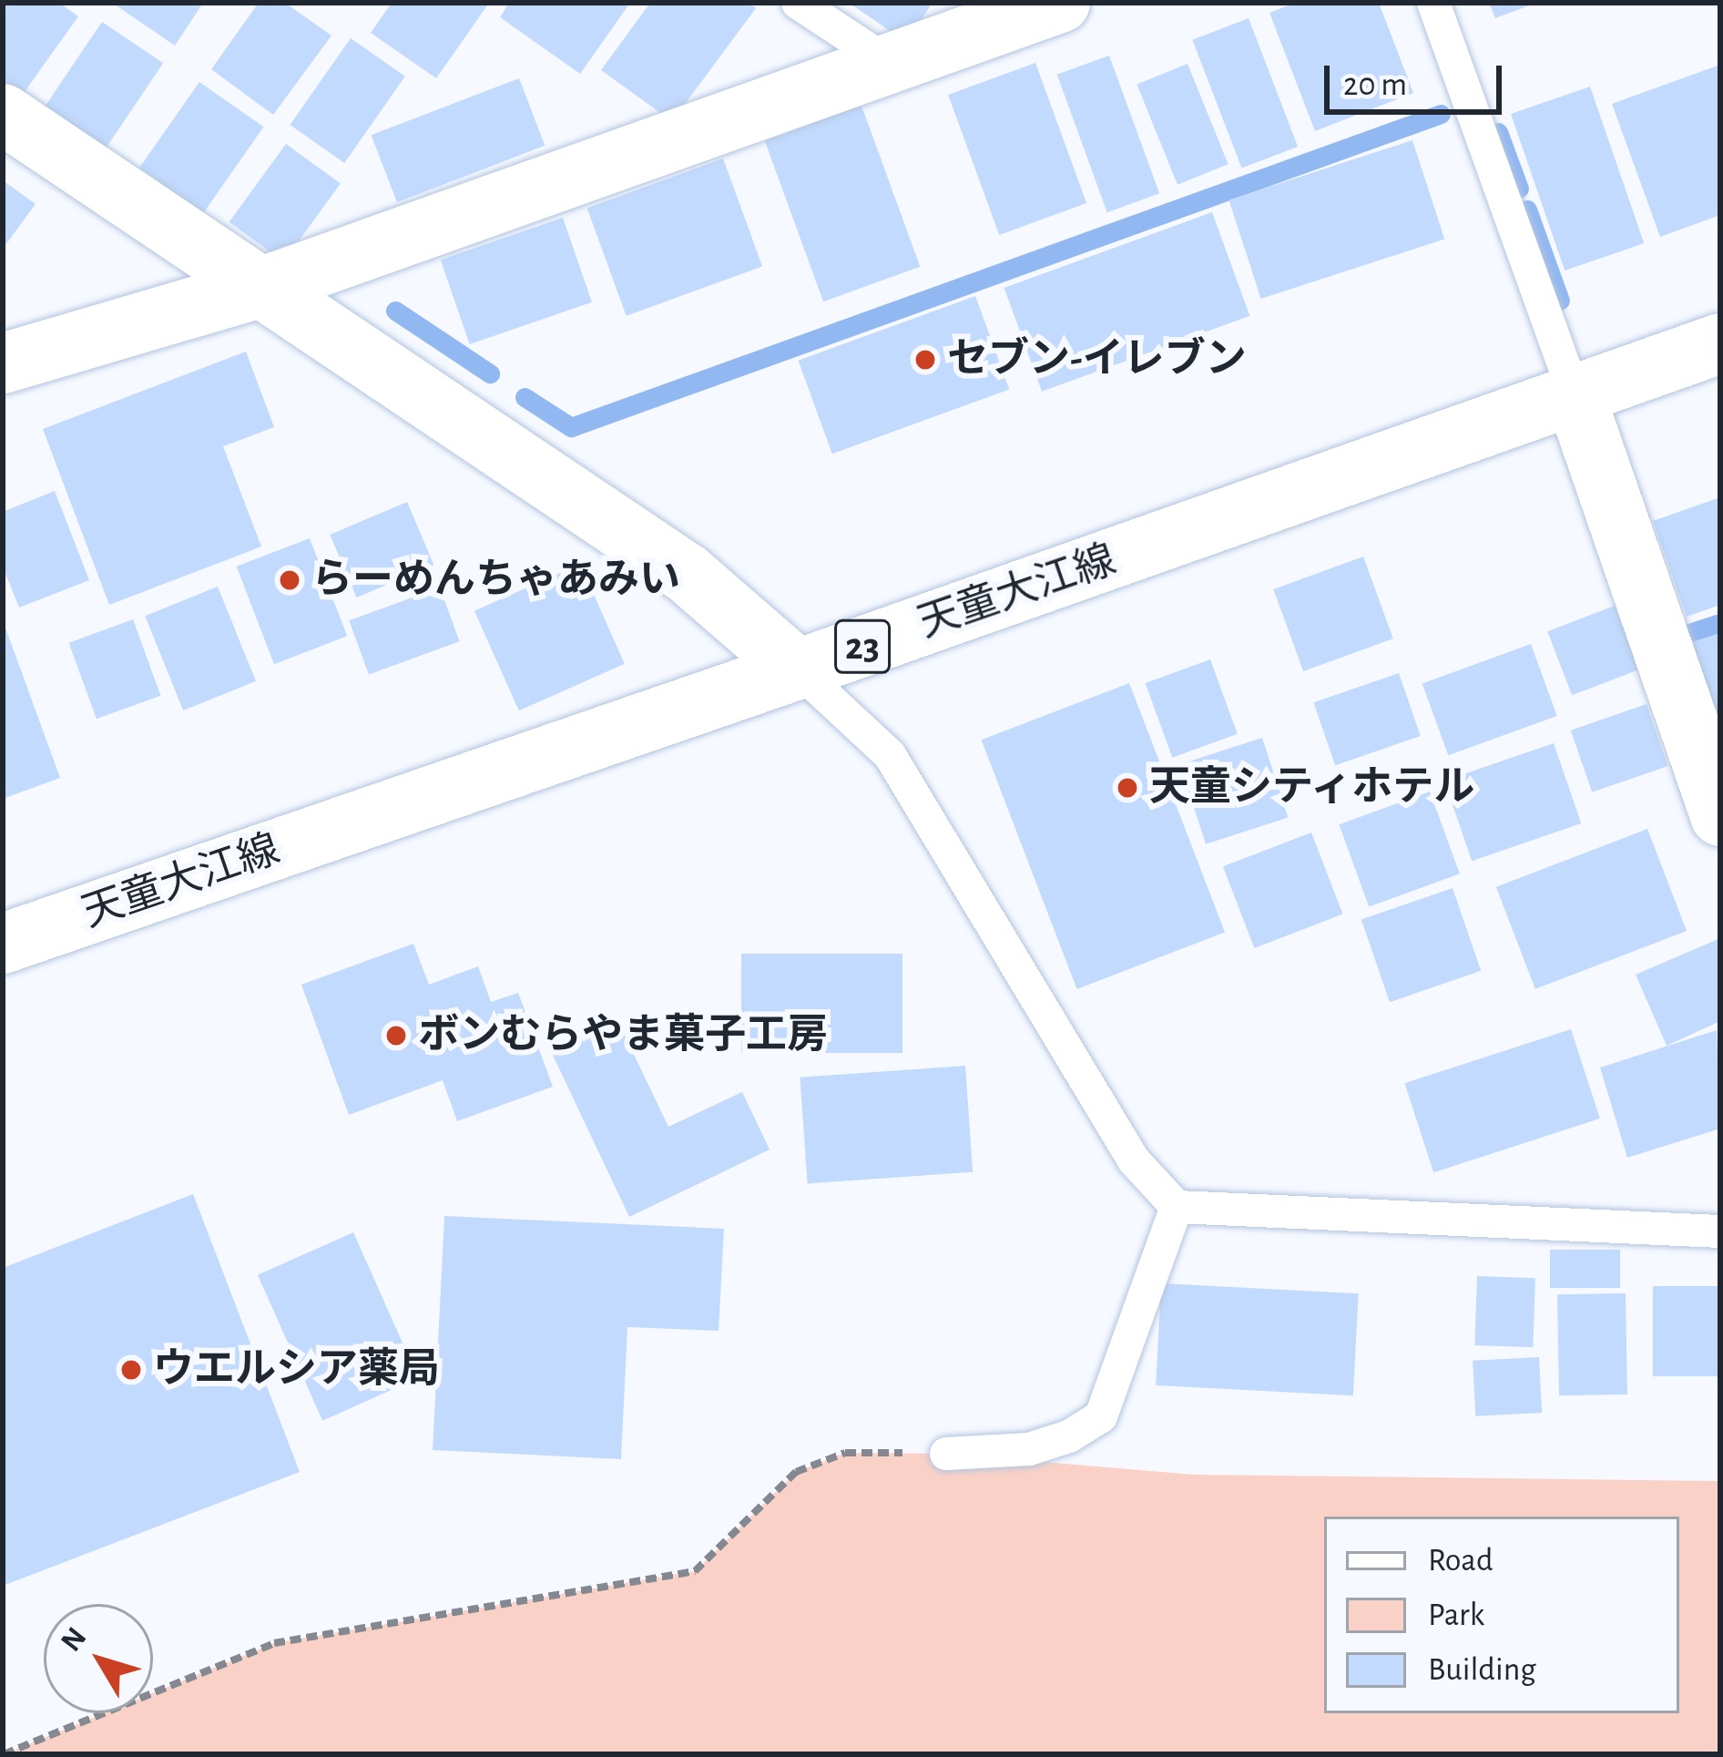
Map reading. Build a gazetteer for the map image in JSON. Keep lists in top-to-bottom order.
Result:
{
  "streets": {
    "street": ["天童大江線", "23"]
  },
  "places": [
    "セブン-イレブン",
    "らーめんちゃあみい",
    "天童シティホテル",
    "ボンむらやま菓子工房",
    "ウエルシア薬局"
  ],
  "legend": ["Road", "Park", "Building"],
  "scale_bar": "20 m",
  "north": "top left"
}
